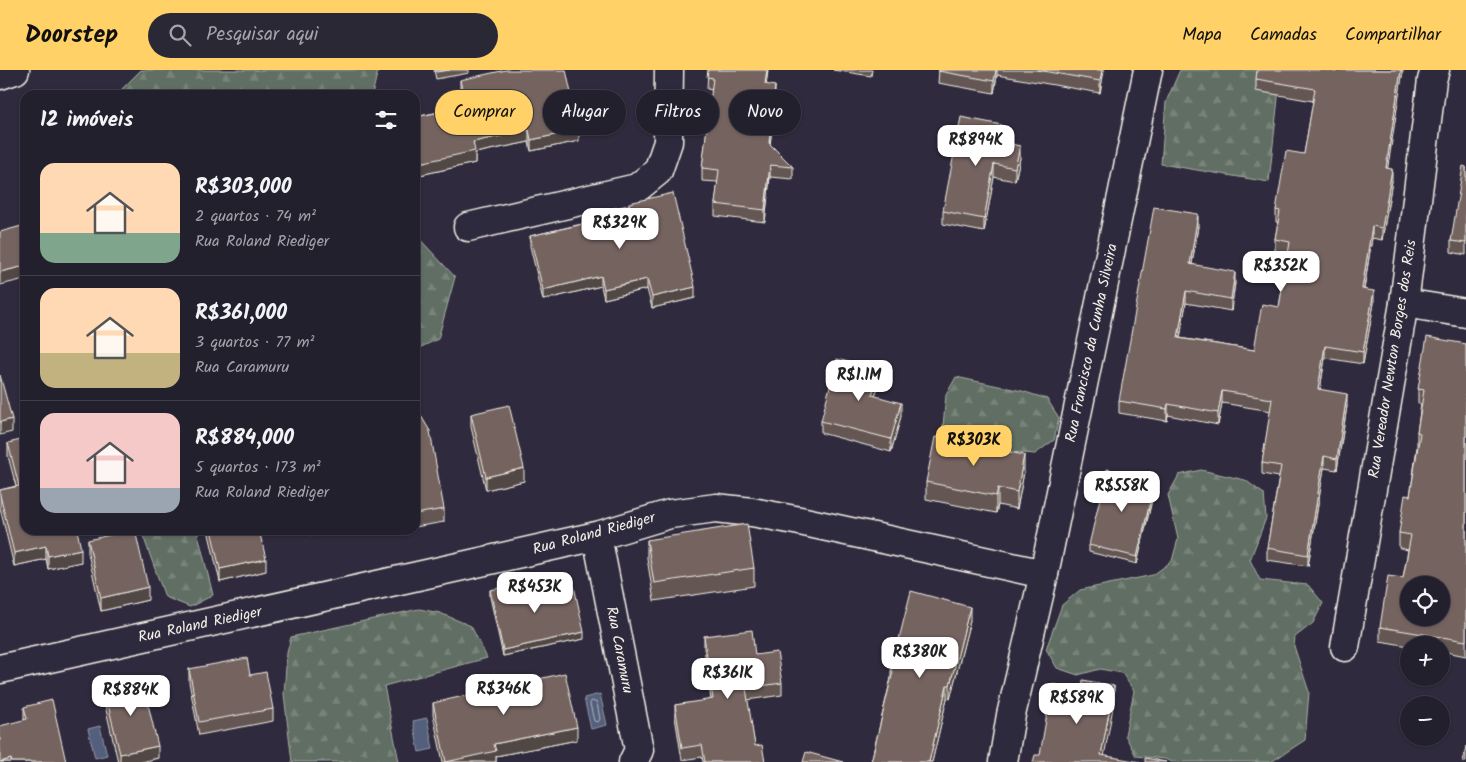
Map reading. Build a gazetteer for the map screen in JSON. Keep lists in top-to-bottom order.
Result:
{
  "streets": {
    "street": [
      "Rua Francisco da Cunha Silveira",
      "Rua Vereador Newton Borges dos Reis",
      "Rua Roland Riediger",
      "Rua Caramuru"
    ]
  },
  "crossings": [
    ["Rua Francisco da Cunha Silveira", "Rua Roland Riediger"],
    ["Rua Roland Riediger", "Rua Caramuru"]
  ],
  "page": {
    "header": "Doorstep",
    "search": "Pesquisar aqui",
    "nav": ["Mapa", "Camadas", "Compartilhar"],
    "chip": [
      "Comprar",
      "Alugar",
      "Filtros",
      "Novo"
    ],
    "heading": "12 imóveis",
    "price": [
      "R$894K",
      "R$329K",
      "R$352K",
      "R$1.1M",
      "R$303K",
      "R$558K",
      "R$453K",
      "R$380K",
      "R$361K",
      "R$346K",
      "R$884K",
      "R$589K"
    ],
    "list": [
      {
        "name": "R$303,000",
        "note": "2 quartos · 74 m² · Rua Roland Riediger"
      },
      {
        "name": "R$361,000",
        "note": "3 quartos · 77 m² · Rua Caramuru"
      },
      {
        "name": "R$884,000",
        "note": "5 quartos · 173 m² · Rua Roland Riediger"
      }
    ],
    "map_buttons": ["+", "−"]
  }
}
